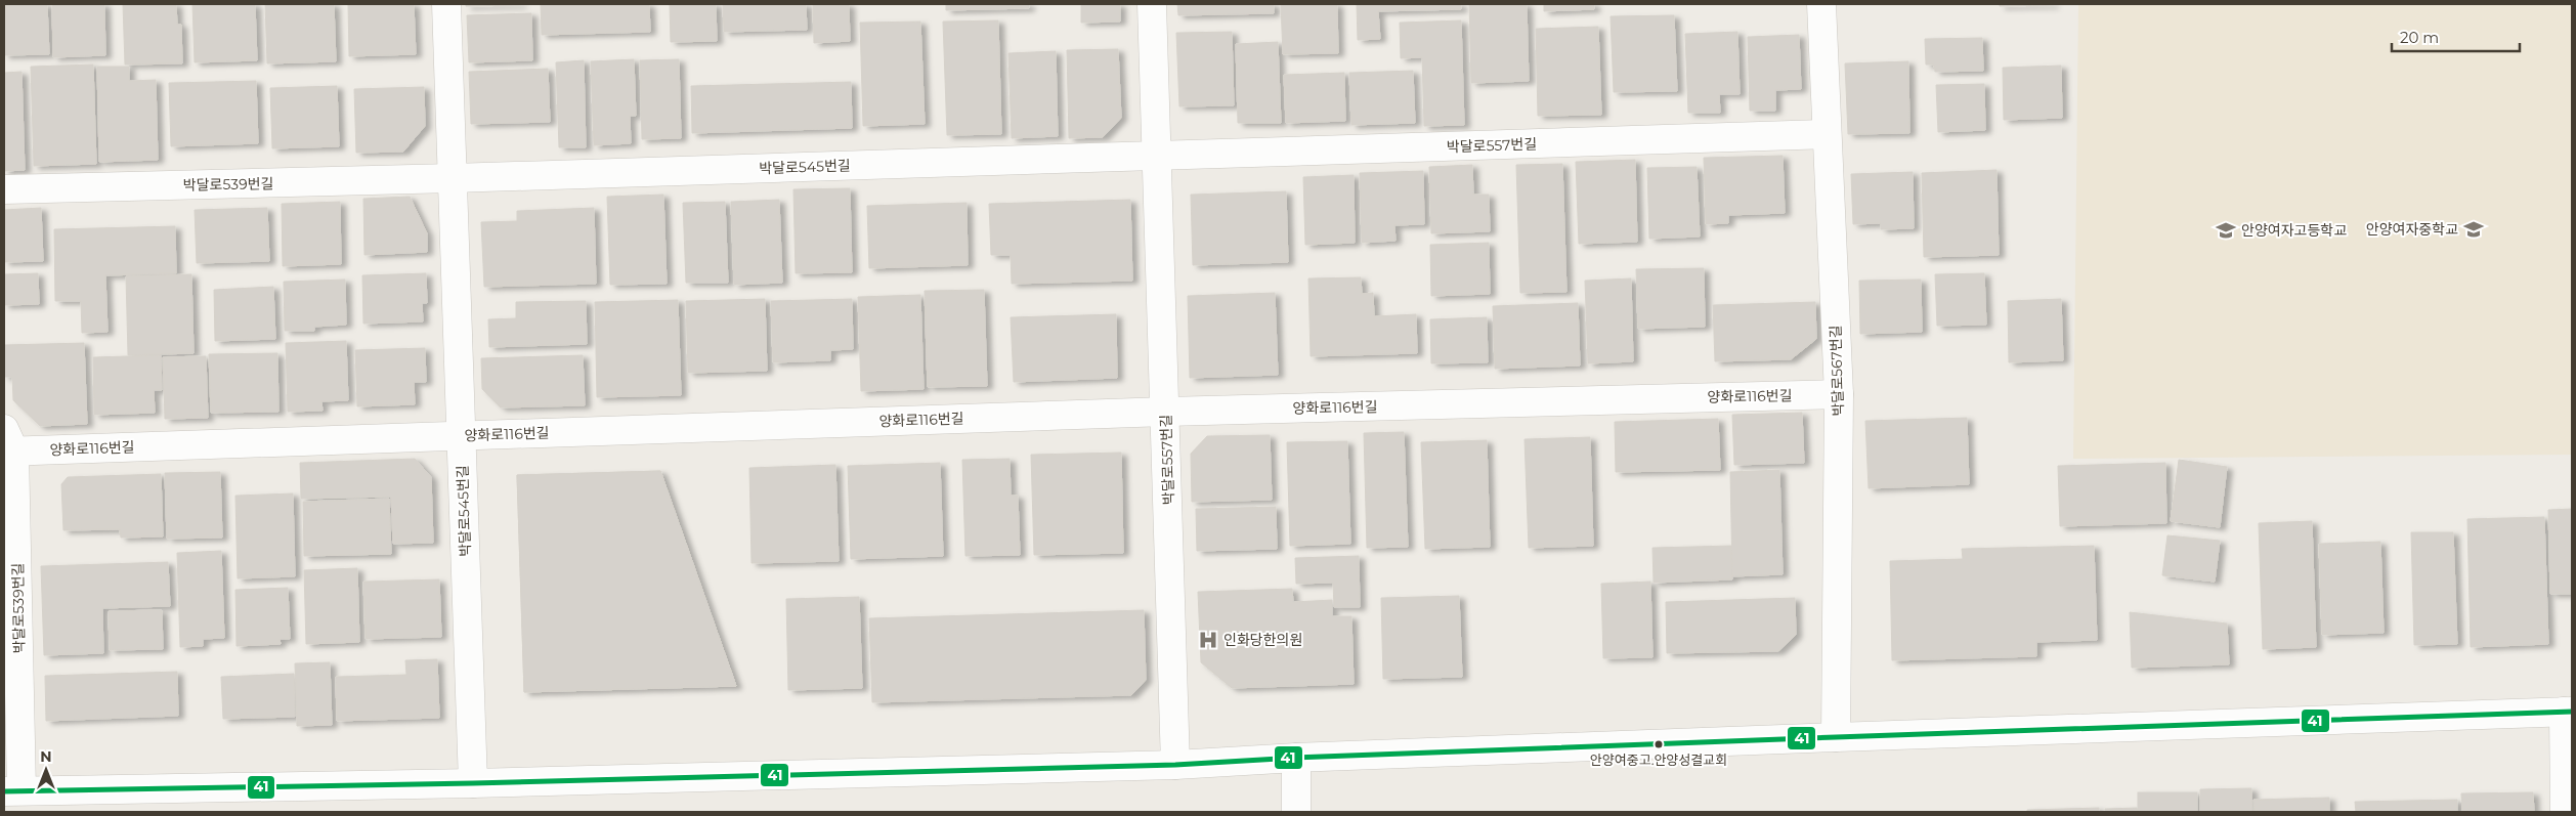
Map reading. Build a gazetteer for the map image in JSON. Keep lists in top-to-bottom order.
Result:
{
  "streets": {
    "street": [
      "박달로557번길",
      "박달로545번길",
      "박달로539번길",
      "박달로567번길",
      "양화로116번길"
    ]
  },
  "crossings": [
    ["박달로557번길", "박달로545번길"],
    ["박달로557번길", "박달로567번길"],
    ["박달로557번길", "양화로116번길"],
    ["박달로545번길", "박달로539번길"],
    ["박달로545번길", "양화로116번길"],
    ["박달로539번길", "양화로116번길"],
    ["박달로567번길", "양화로116번길"]
  ],
  "places": {
    "school or university": ["안양여자중학교", "안양여자고등학교"],
    "hospital": ["인화당한의원"],
    "other": ["안양여중고.안양성결교회"]
  },
  "lines": ["transit line 41"],
  "scale_bar": "20 m",
  "north": "top"
}
